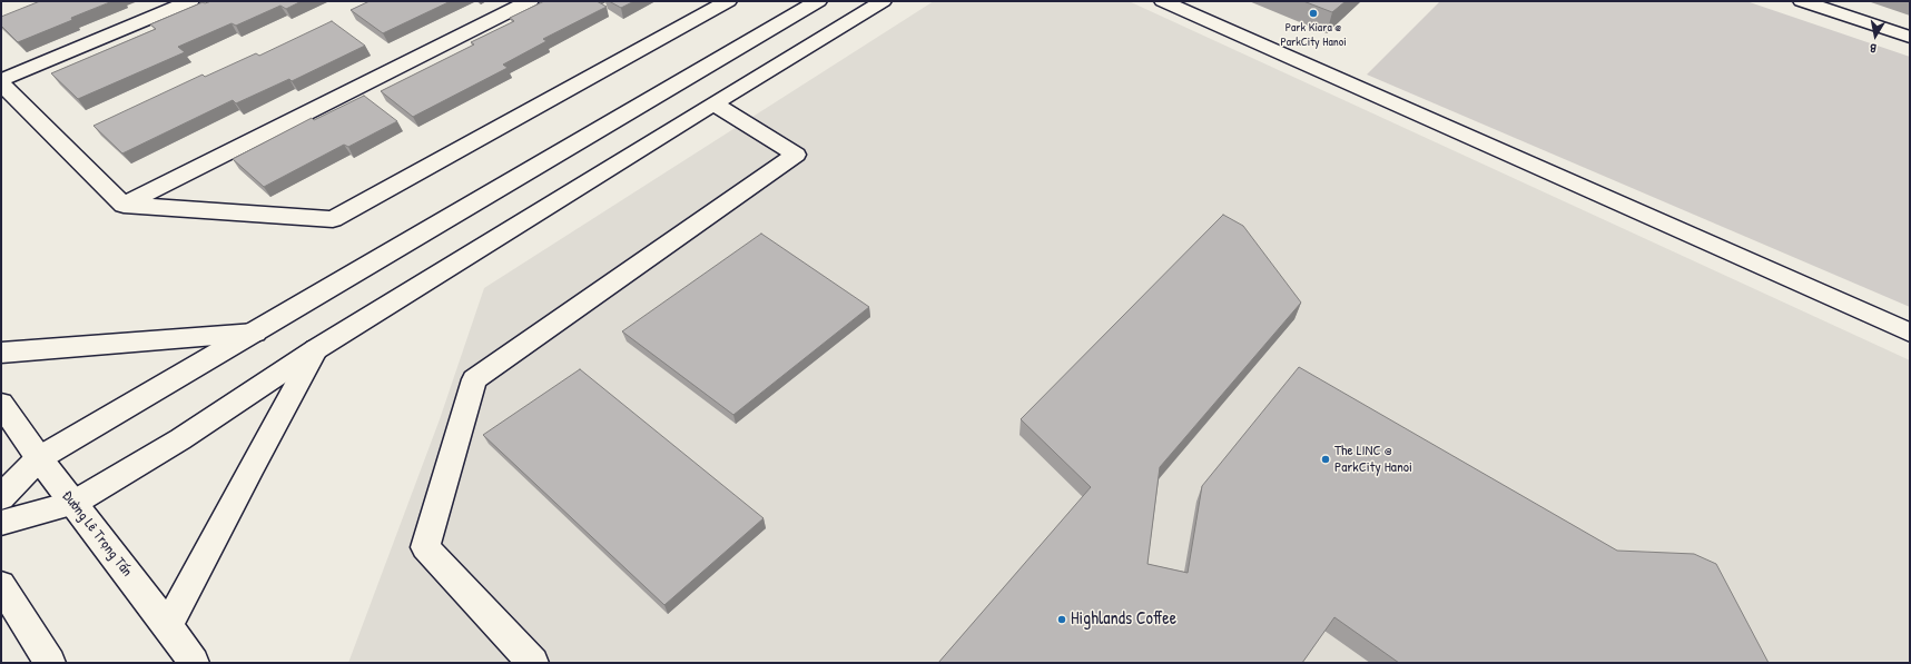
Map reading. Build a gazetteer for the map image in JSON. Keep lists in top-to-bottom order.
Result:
{
  "streets": {
    "street": ["Đường Lê Trọng Tấn"]
  },
  "places": ["Park Kiara @ ParkCity Hanoi", "The LINC @ ParkCity Hanoi", "Highlands Coffee"],
  "north": "bottom"
}
